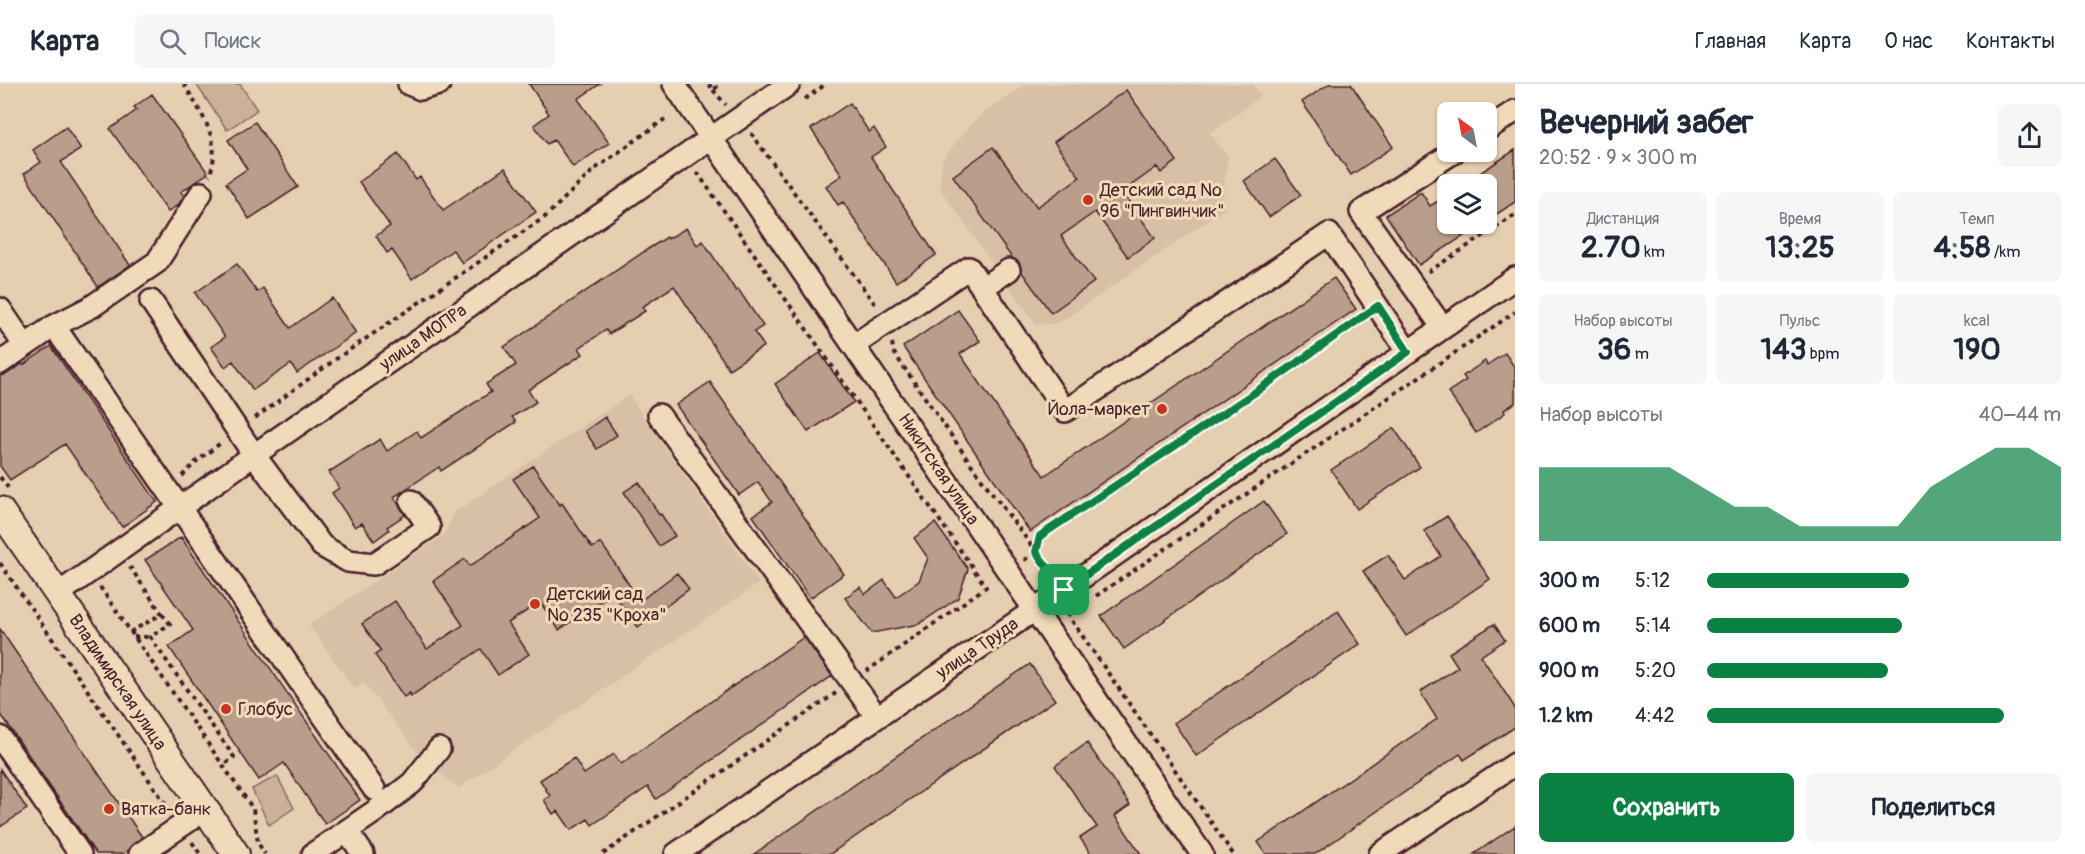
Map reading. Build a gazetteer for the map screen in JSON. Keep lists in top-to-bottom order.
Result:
{
  "streets": {
    "main road": ["Владимирская улица"],
    "street": ["улица МОПРа", "Никитская улица", "улица Труда"]
  },
  "crossings": [
    ["улица МОПРа", "Никитская улица"],
    ["улица МОПРа", "Владимирская улица"],
    ["Никитская улица", "улица Труда"]
  ],
  "places": [
    "Детский сад № 96 \"Пингвинчик\"",
    "Йола-маркет",
    "Детский сад № 235 \"Кроха\"",
    "Глобус",
    "Вятка-банк"
  ],
  "north": "top left",
  "page": {
    "header": "Карта",
    "search": "Поиск",
    "nav": [
      "Главная",
      "Карта",
      "О нас",
      "Контакты"
    ],
    "heading": ["Вечерний забег", "20:52 · 9 × 300 m"],
    "stats": [
      ["Дистанция", "2.70 km"],
      ["Время", "13:25"],
      ["Темп", "4:58 /km"],
      ["Набор высоты", "36 m"],
      ["Пульс", "143 bpm"],
      ["kcal", "190"]
    ],
    "chart": ["Набор высоты", "40–44 m"],
    "list": [
      {
        "name": "300 m",
        "note": "5:12"
      },
      {
        "name": "600 m",
        "note": "5:14"
      },
      {
        "name": "900 m",
        "note": "5:20"
      },
      {
        "name": "1.2 km",
        "note": "4:42"
      }
    ],
    "buttons": ["Сохранить", "Поделиться"]
  }
}
